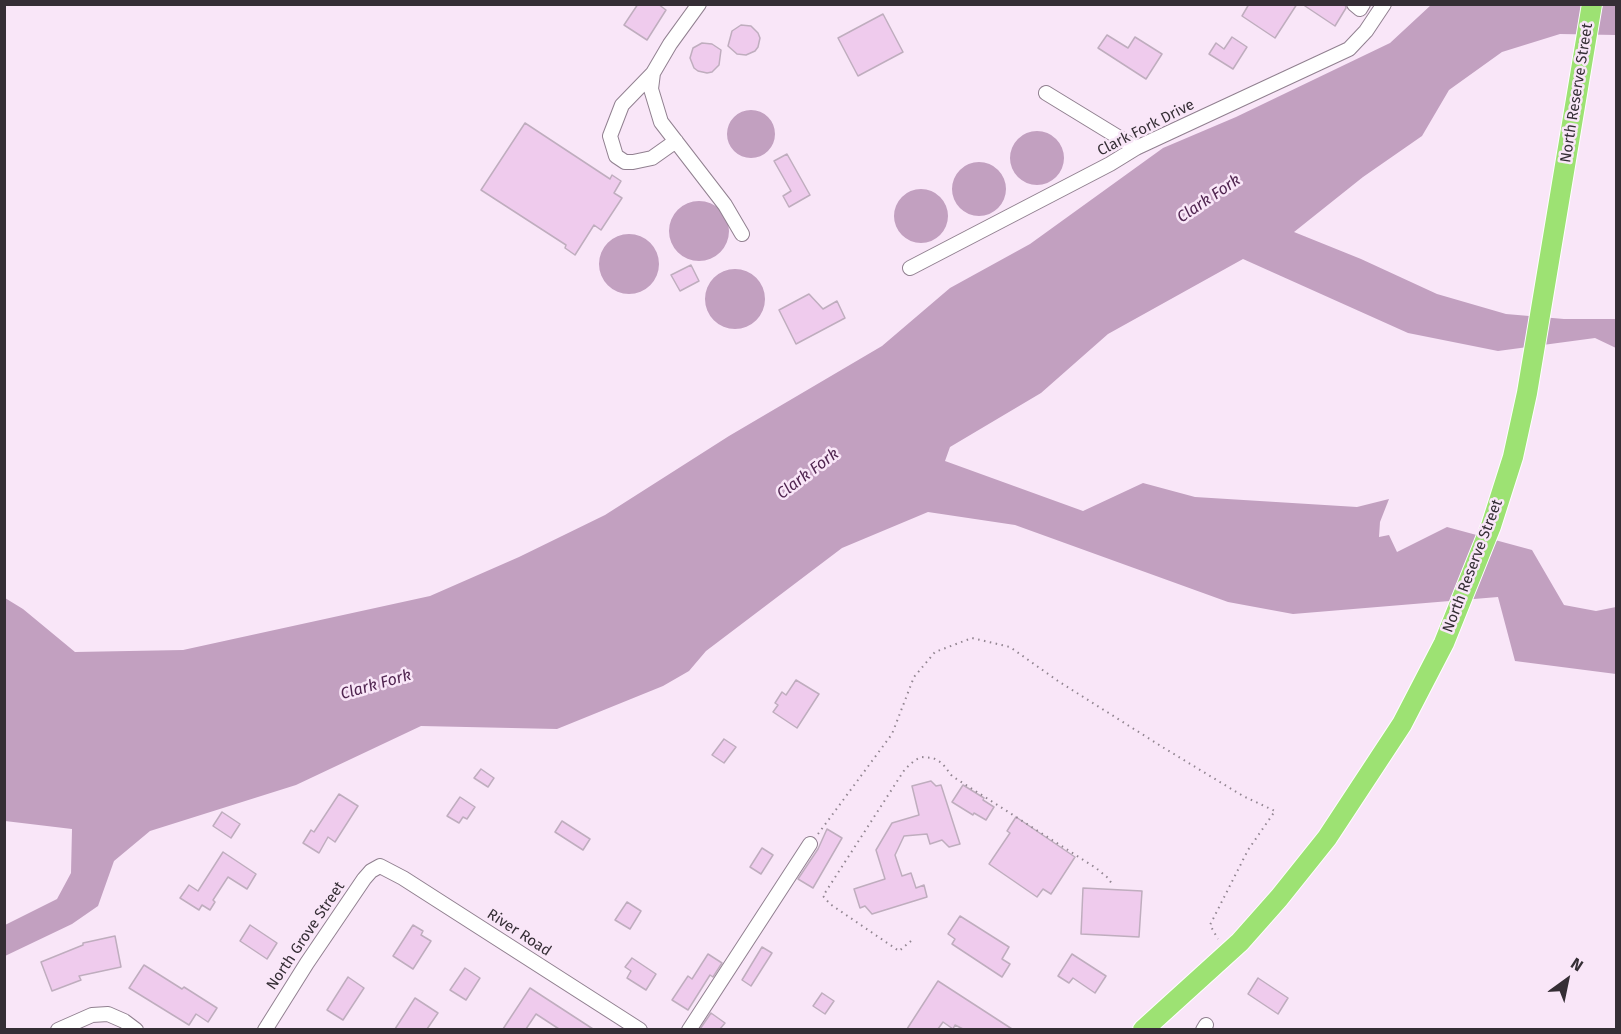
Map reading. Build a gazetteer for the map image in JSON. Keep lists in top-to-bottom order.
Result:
{
  "streets": {
    "highway": ["North Reserve Street"],
    "street": ["Clark Fork Drive", "River Road", "North Grove Street"]
  },
  "crossings": [
    ["River Road", "North Grove Street"]
  ],
  "water": ["Clark Fork"],
  "north": "top right"
}
